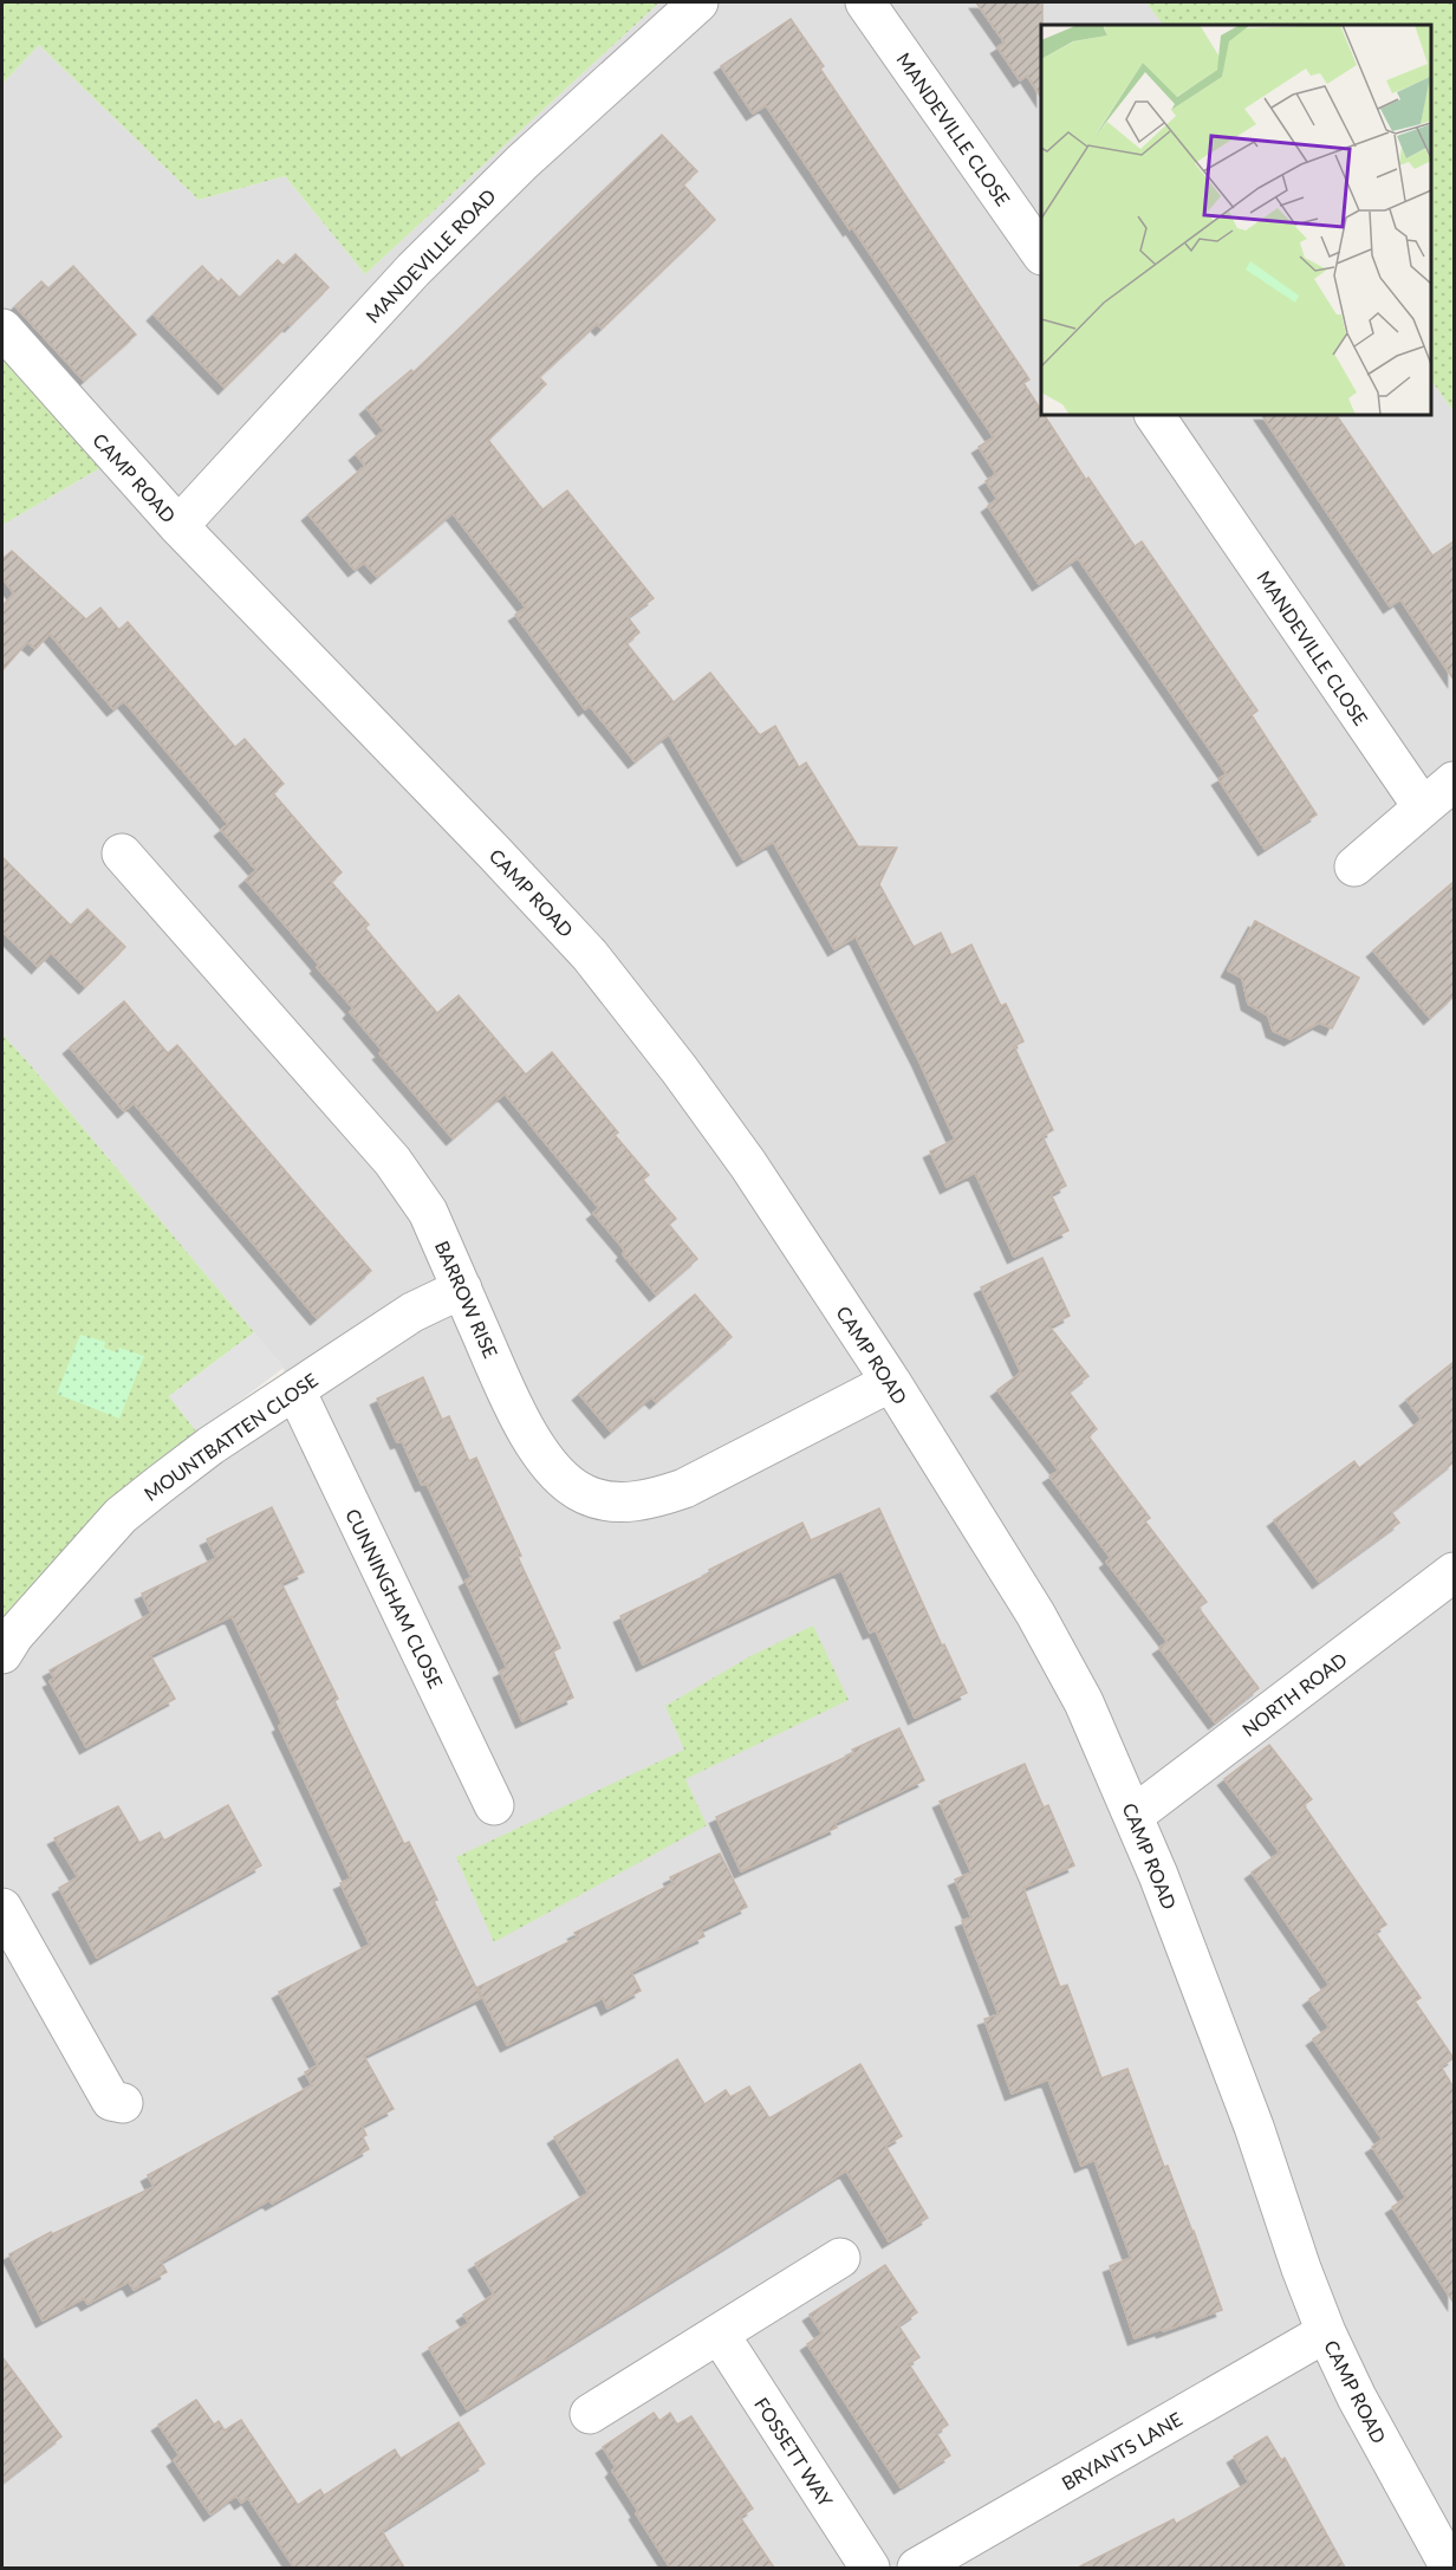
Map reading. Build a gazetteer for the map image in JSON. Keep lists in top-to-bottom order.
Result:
{
  "streets": {
    "street": [
      "MANDEVILLE CLOSE",
      "MANDEVILLE ROAD",
      "CAMP ROAD",
      "BARROW RISE",
      "MOUNTBATTEN CLOSE",
      "CUNNINGHAM CLOSE",
      "NORTH ROAD",
      "BRYANTS LANE",
      "FOSSETT WAY"
    ]
  },
  "crossings": [
    ["MANDEVILLE ROAD", "CAMP ROAD"],
    ["CAMP ROAD", "BARROW RISE"],
    ["CAMP ROAD", "NORTH ROAD"],
    ["CAMP ROAD", "BRYANTS LANE"],
    ["BARROW RISE", "MOUNTBATTEN CLOSE"],
    ["MOUNTBATTEN CLOSE", "CUNNINGHAM CLOSE"]
  ]
}
